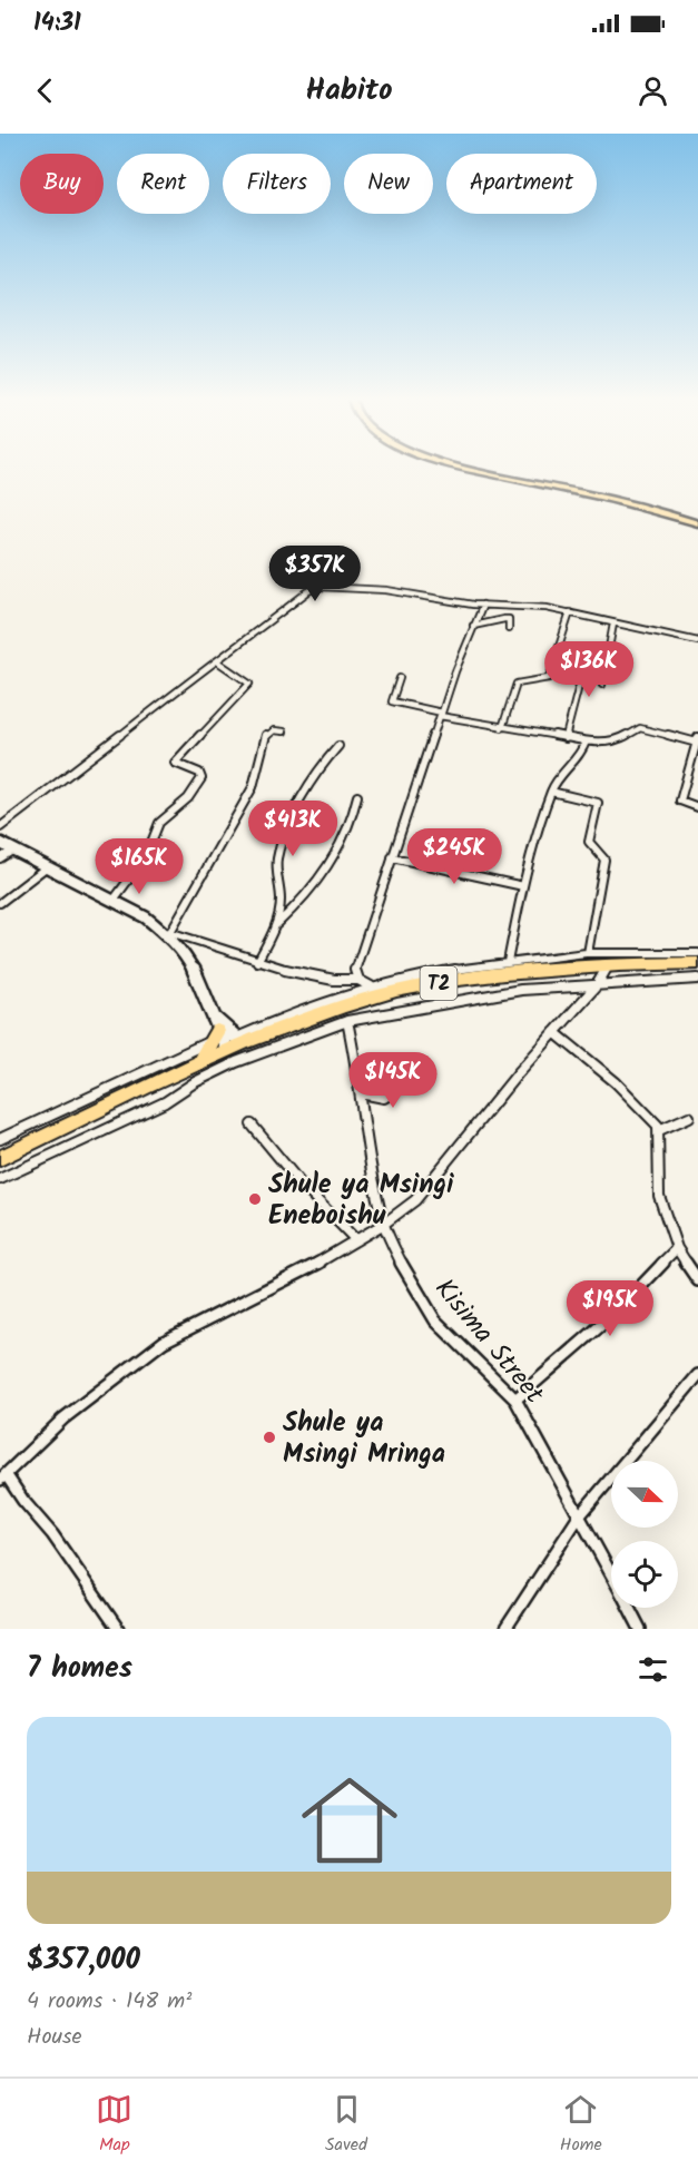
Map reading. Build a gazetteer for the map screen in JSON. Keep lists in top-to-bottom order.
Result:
{
  "streets": {
    "highway": ["T2"],
    "street": ["Kisima Street"]
  },
  "places": ["Shule ya Msingi Eneboishu", "Shule ya Msingi Mringa"],
  "north": "right",
  "page": {
    "status": "14:31",
    "header": "Habito",
    "chip": [
      "Buy",
      "Rent",
      "Filters",
      "New",
      "Apartment"
    ],
    "price": [
      "$357K",
      "$136K",
      "$413K",
      "$245K",
      "$165K",
      "$145K",
      "$195K"
    ],
    "heading": "7 homes",
    "list": [
      {
        "name": "$357,000",
        "note": "4 rooms · 148 m² · House"
      }
    ],
    "tabs": ["Map", "Saved", "Home"]
  }
}
